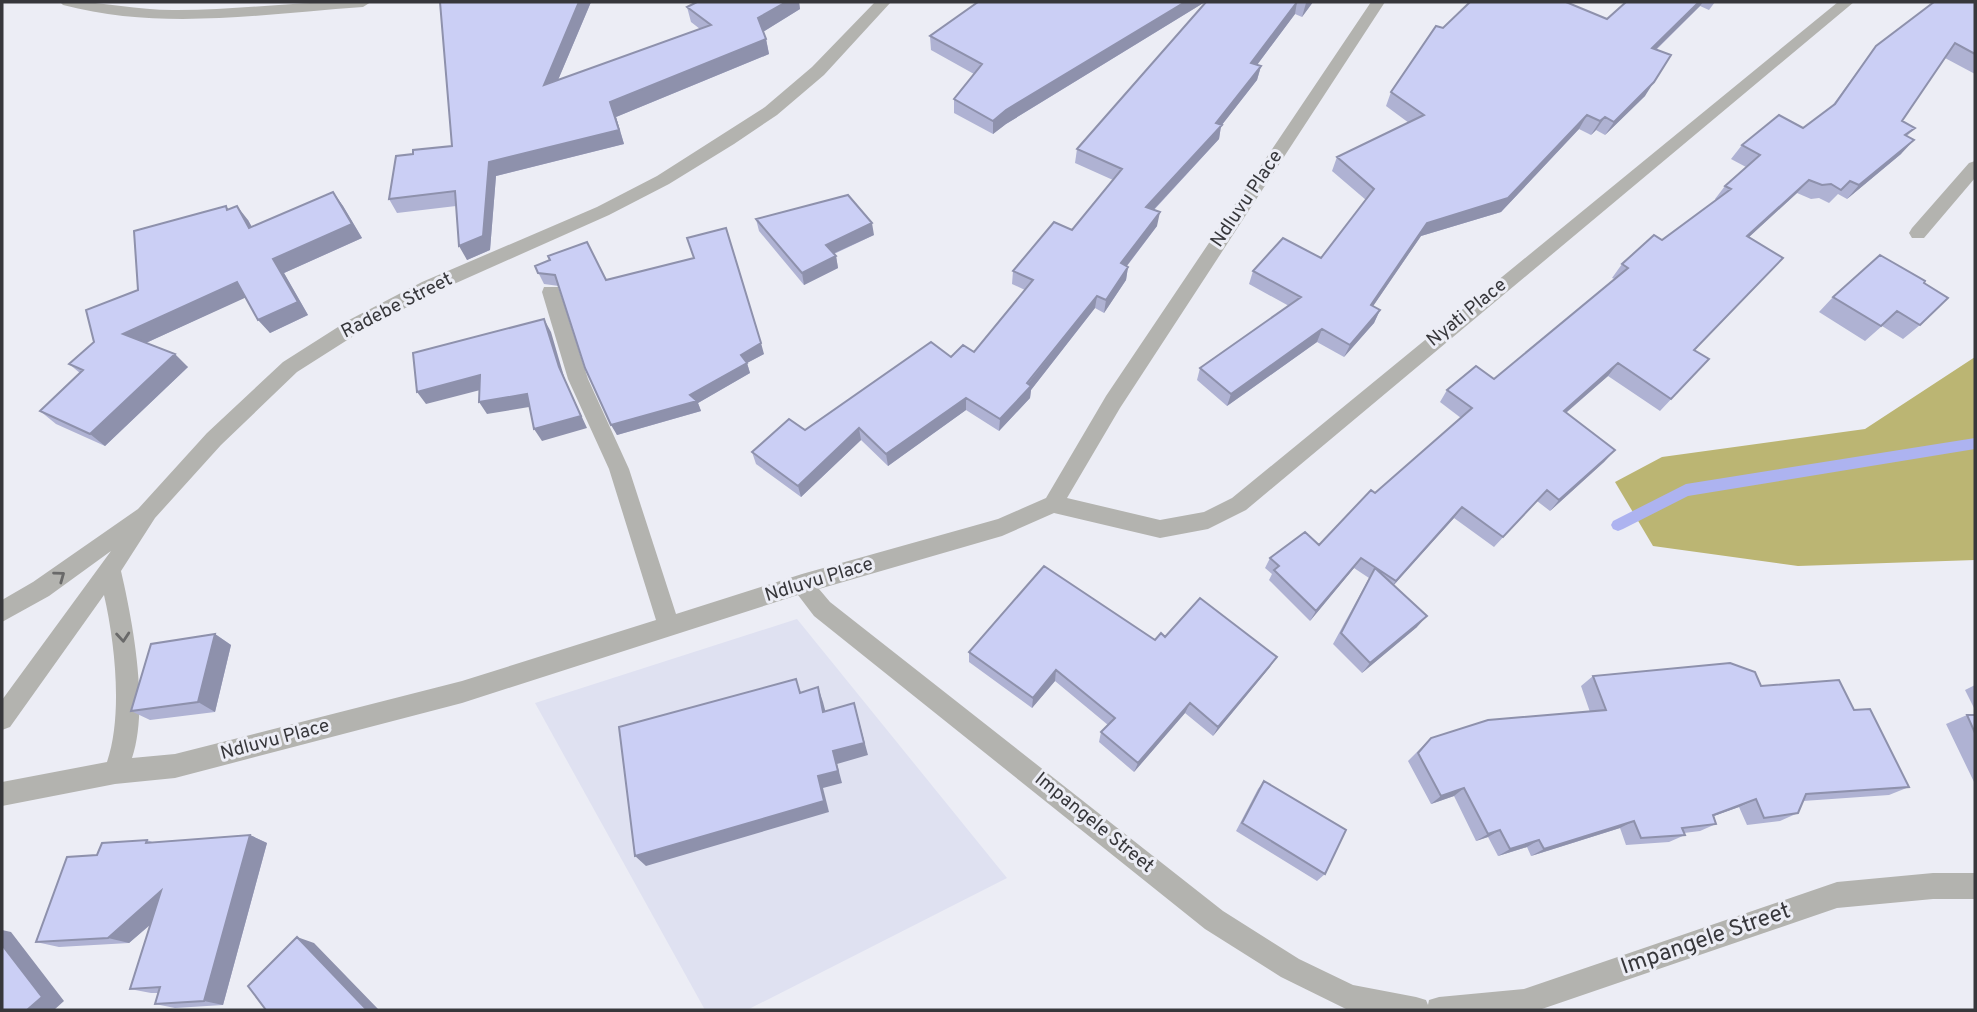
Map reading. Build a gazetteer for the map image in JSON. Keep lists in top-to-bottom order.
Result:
{
  "streets": {
    "street": [
      "Ndluvu Place",
      "Radebe Street",
      "Nyati Place",
      "Impangele Street"
    ]
  },
  "crossings": [
    ["Ndluvu Place", "Nyati Place"],
    ["Ndluvu Place", "Impangele Street"]
  ]
}
